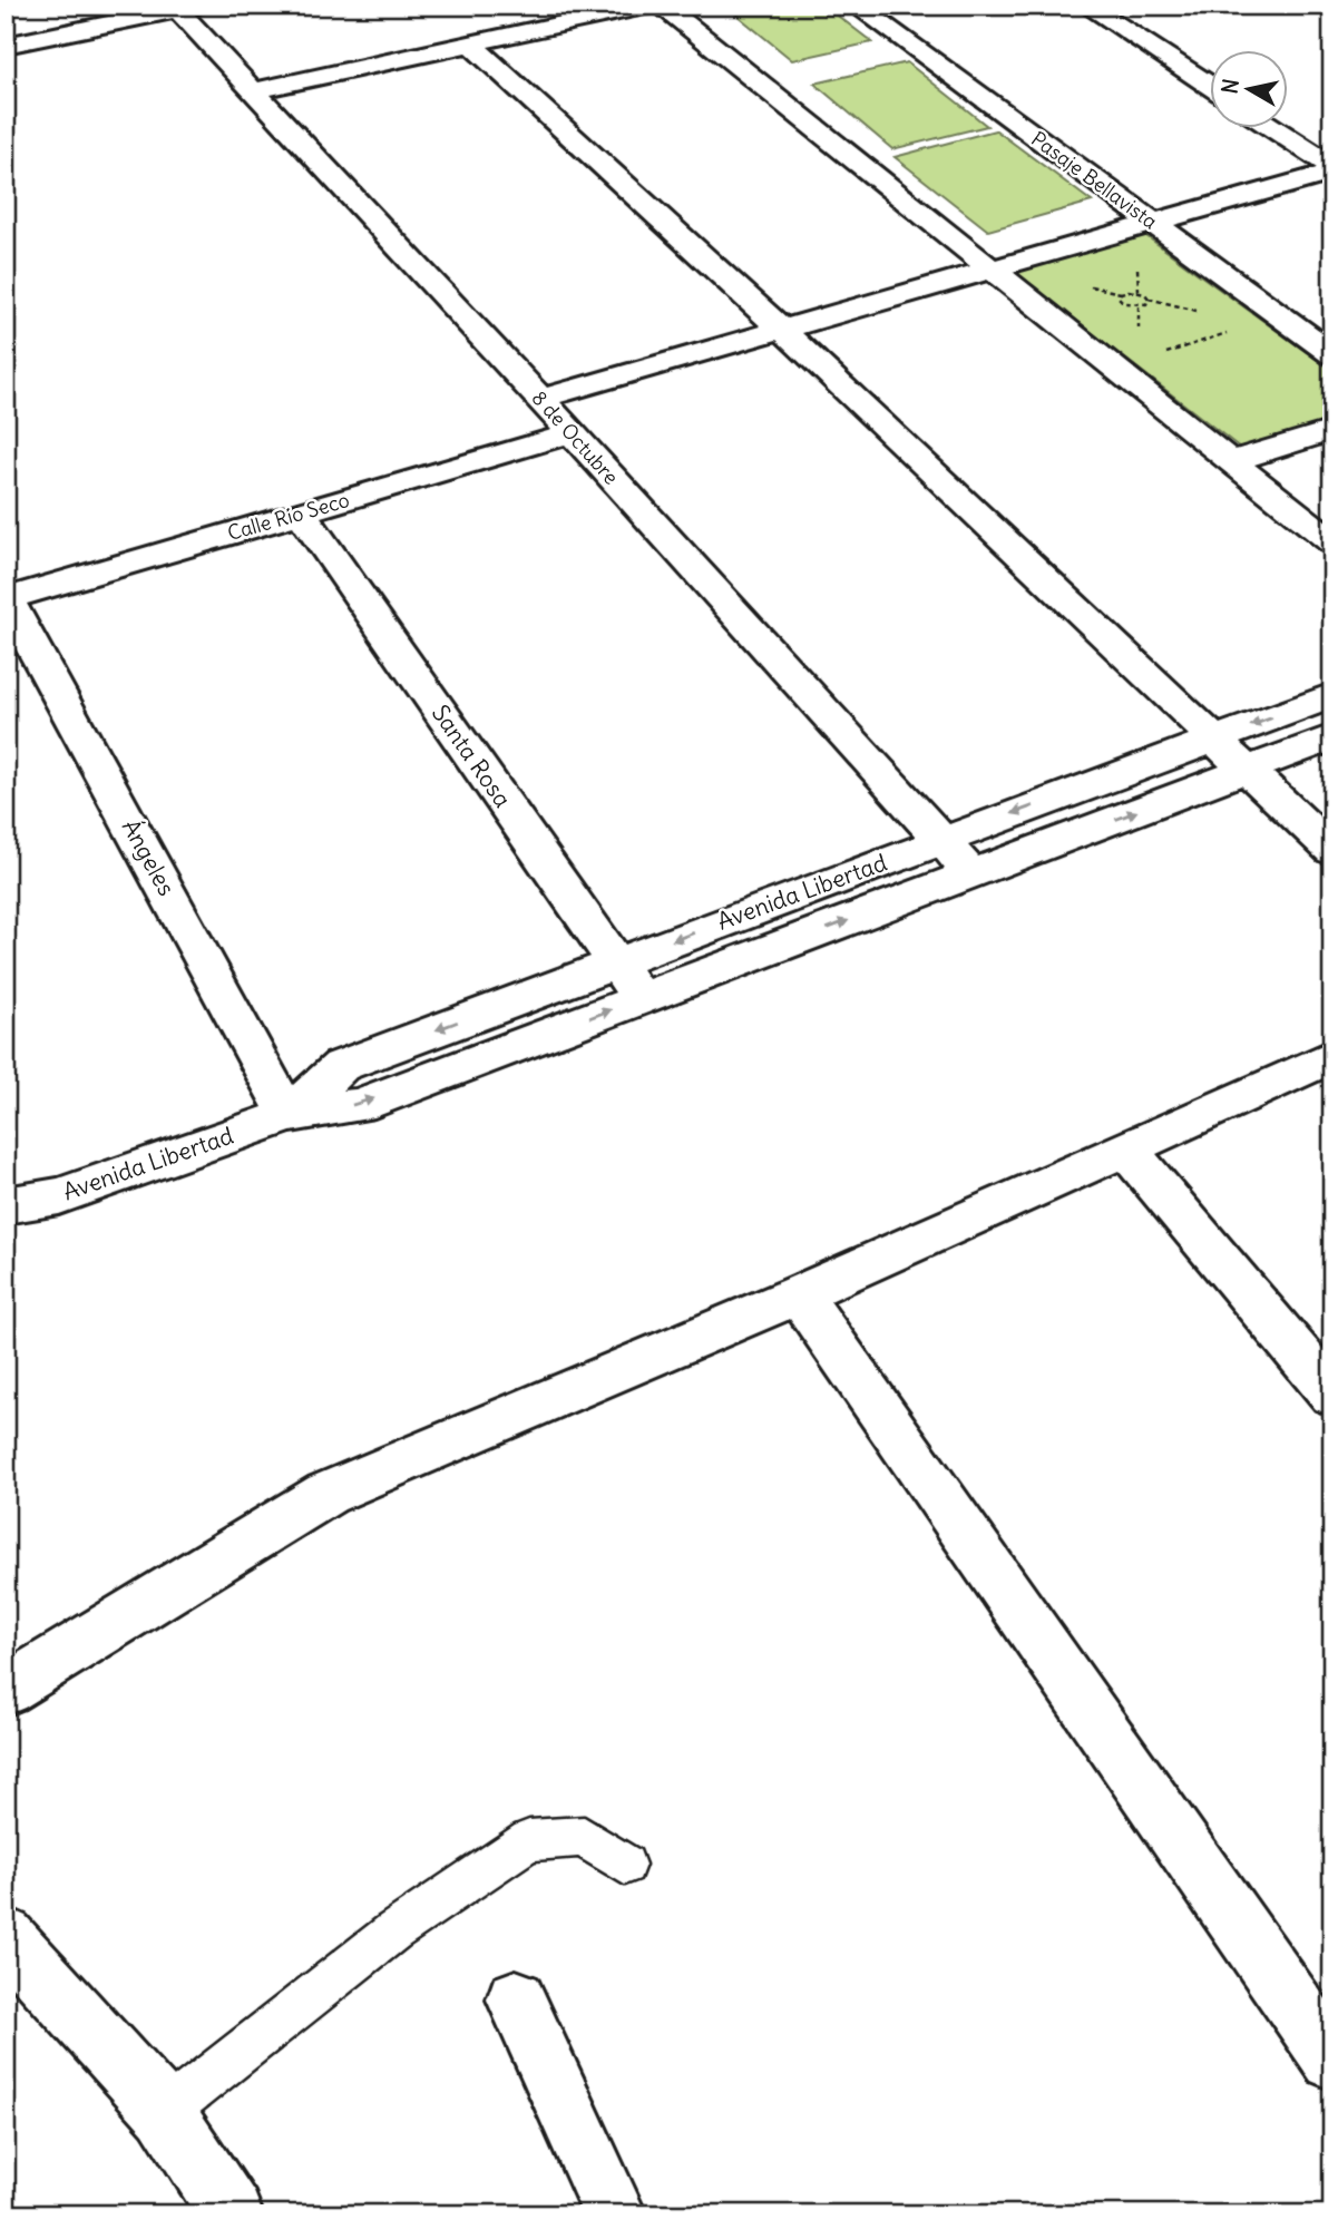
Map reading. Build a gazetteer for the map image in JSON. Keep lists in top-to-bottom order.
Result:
{
  "streets": {
    "street": [
      "Pasaje Bellavista",
      "8 de Octubre",
      "Calle Río Seco",
      "Santa Rosa",
      "Ángeles",
      "Avenida Libertad"
    ]
  },
  "crossings": [
    ["8 de Octubre", "Calle Río Seco"],
    ["8 de Octubre", "Avenida Libertad"],
    ["Calle Río Seco", "Santa Rosa"],
    ["Calle Río Seco", "Ángeles"],
    ["Santa Rosa", "Avenida Libertad"],
    ["Ángeles", "Avenida Libertad"]
  ],
  "north": "left"
}
